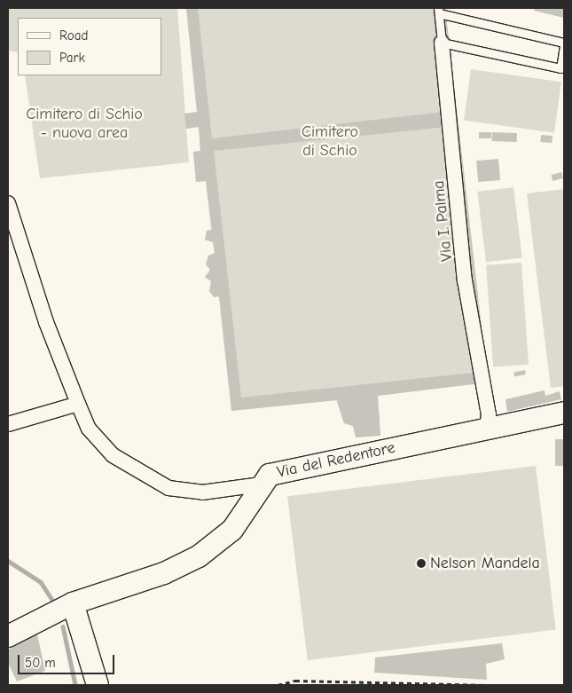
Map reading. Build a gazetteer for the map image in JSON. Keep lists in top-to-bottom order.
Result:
{
  "streets": {
    "street": ["Via I. Palma", "Via del Redentore"]
  },
  "crossings": [
    ["Via I. Palma", "Via del Redentore"]
  ],
  "parks": ["Cimitero di Schio - nuova area", "Cimitero di Schio"],
  "places": ["Nelson Mandela"],
  "legend": ["Road", "Park"],
  "scale_bar": "50 m"
}
